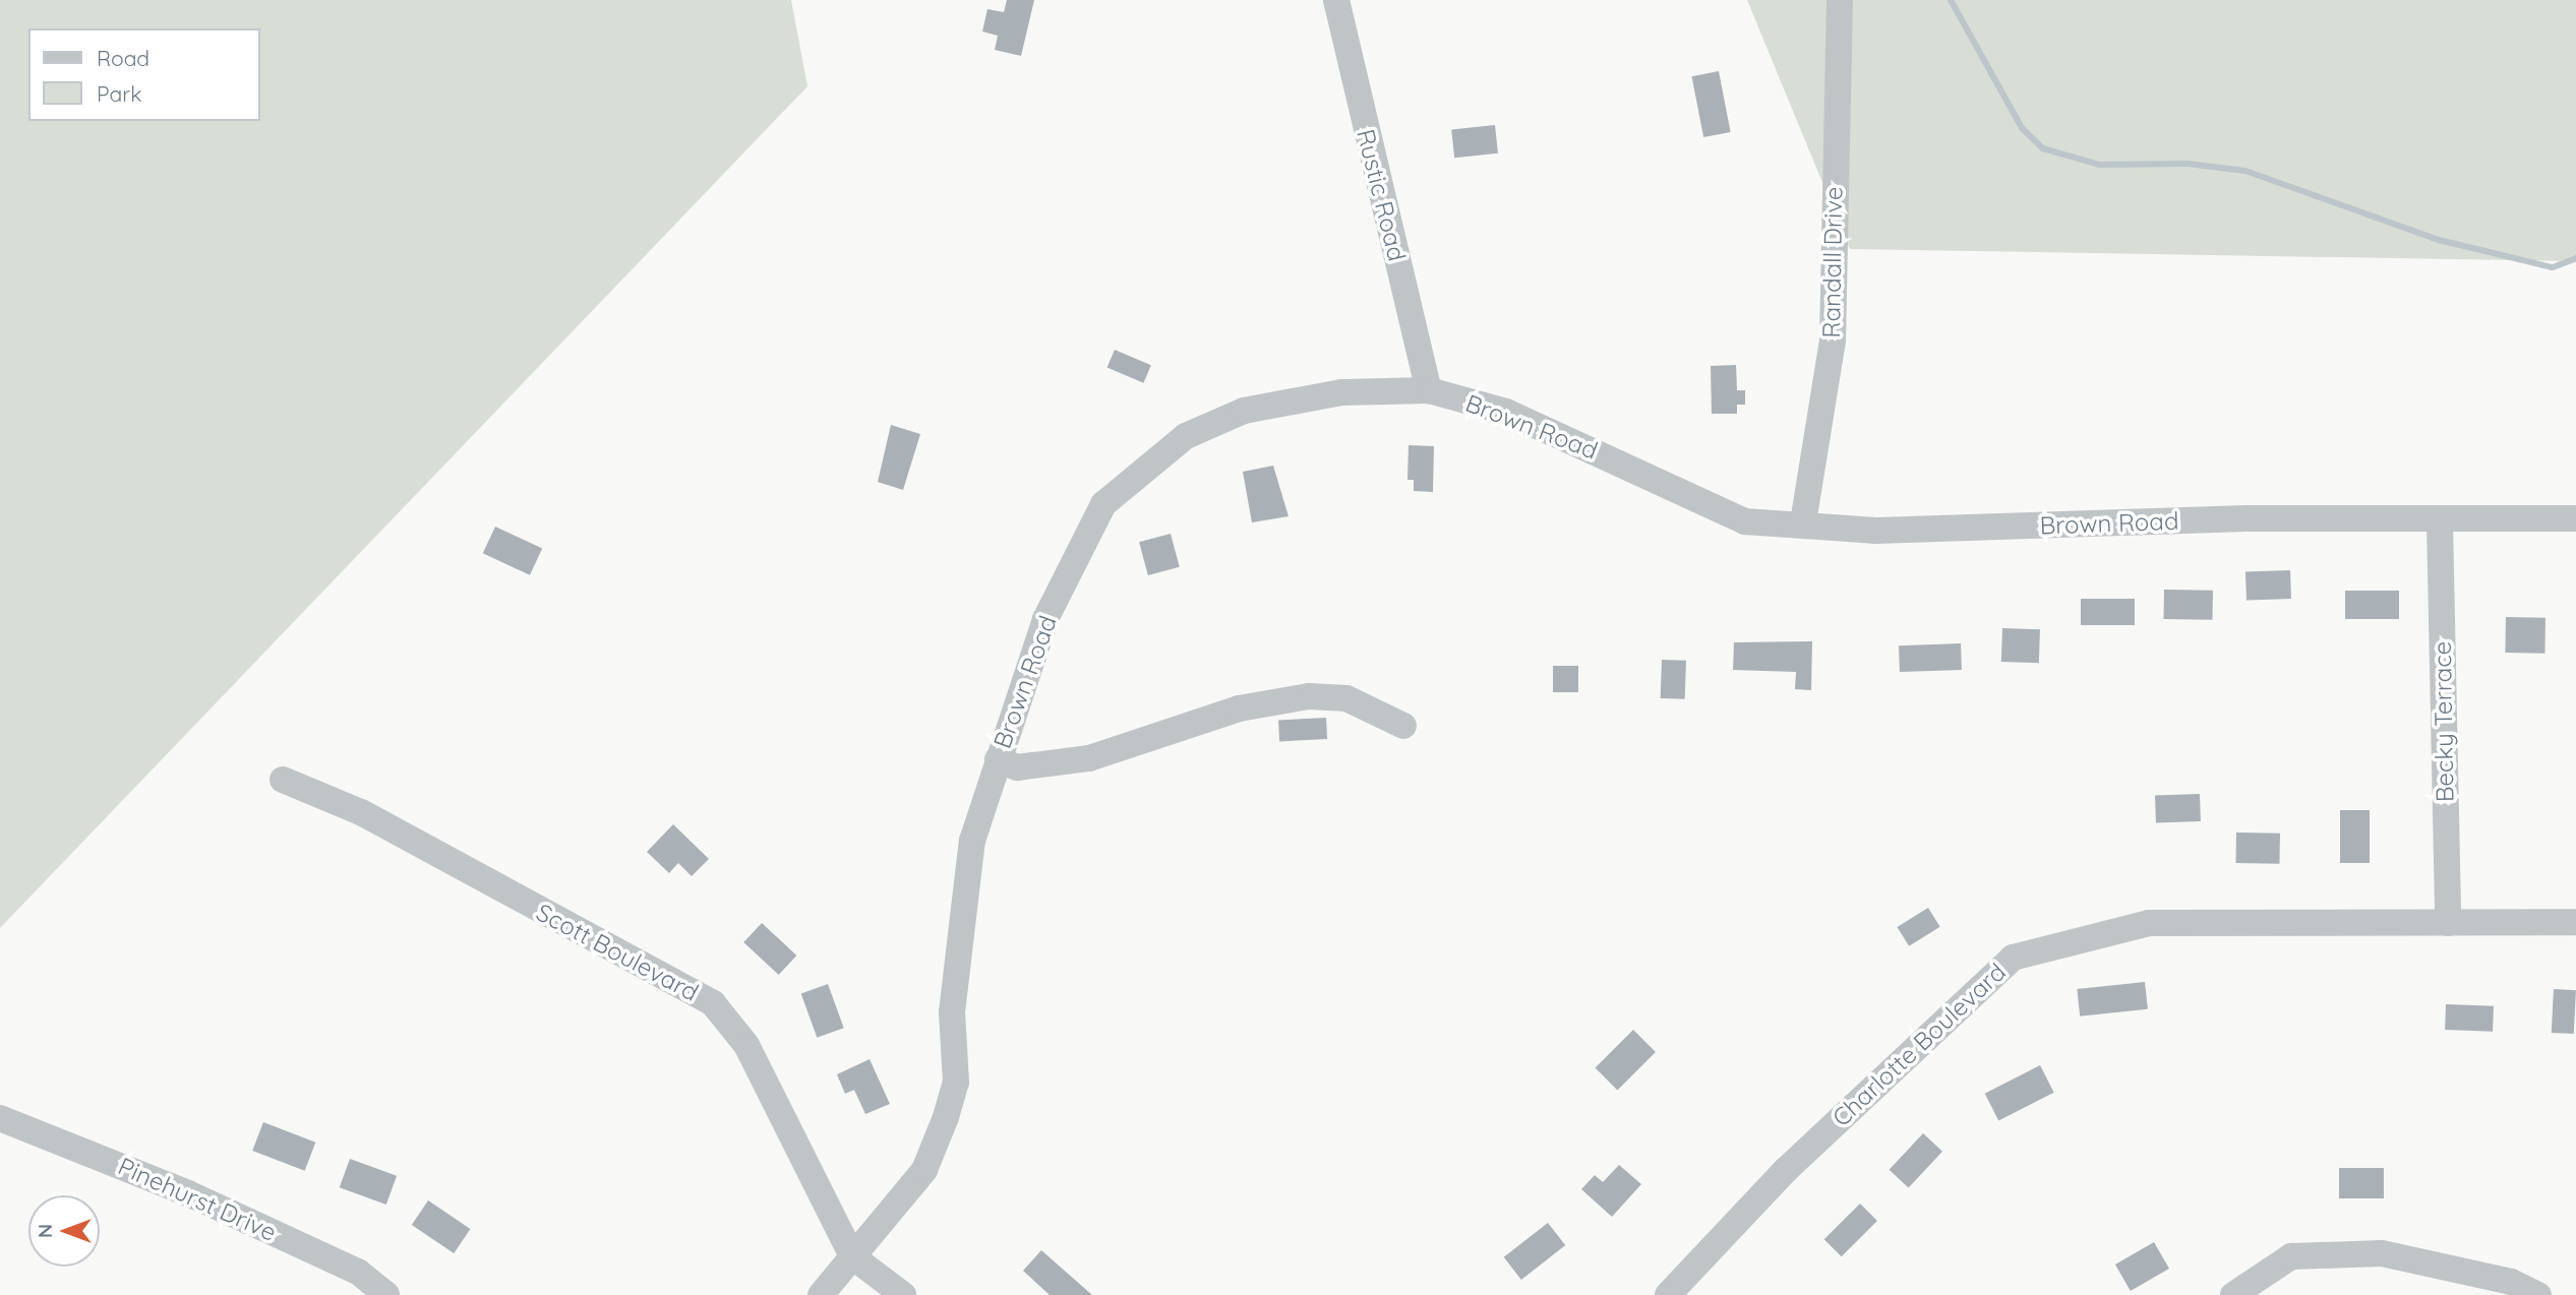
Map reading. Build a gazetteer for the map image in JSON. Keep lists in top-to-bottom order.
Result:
{
  "streets": {
    "street": [
      "Rustic Road",
      "Randall Drive",
      "Brown Road",
      "Becky Terrace",
      "Scott Boulevard",
      "Charlotte Boulevard",
      "Pinehurst Drive"
    ]
  },
  "crossings": [
    ["Rustic Road", "Brown Road"],
    ["Randall Drive", "Brown Road"],
    ["Brown Road", "Becky Terrace"],
    ["Brown Road", "Scott Boulevard"],
    ["Becky Terrace", "Charlotte Boulevard"]
  ],
  "legend": ["Road", "Park"],
  "north": "left"
}
